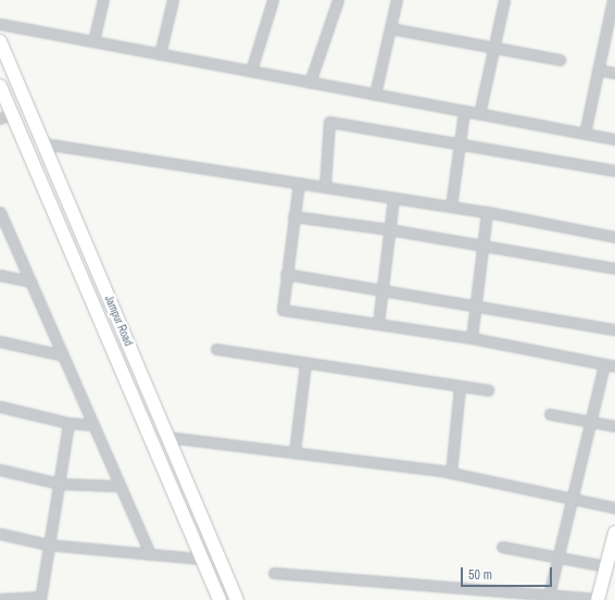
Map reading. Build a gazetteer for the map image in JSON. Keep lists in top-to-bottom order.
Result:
{
  "streets": {
    "main road": ["Jampur Road"]
  },
  "scale_bar": "50 m"
}
